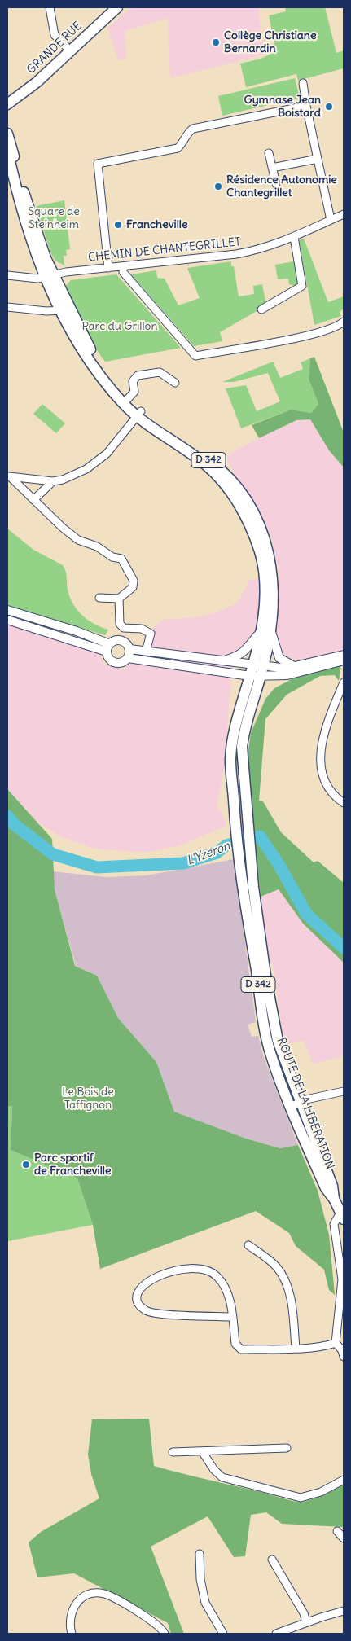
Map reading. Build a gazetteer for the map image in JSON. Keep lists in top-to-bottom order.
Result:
{
  "streets": {
    "main road": ["GRANDE RUE", "D 342", "ROUTE DE LA LIBÉRATION"],
    "street": ["CHEMIN DE CHANTEGRILLET"]
  },
  "crossings": [
    ["CHEMIN DE CHANTEGRILLET", "D 342"],
    ["D 342", "ROUTE DE LA LIBÉRATION"]
  ],
  "water": ["L'Yzeron"],
  "parks": ["Square de Steinheim", "Parc du Grillon", "Le Bois de Taffignon"],
  "places": [
    "Collège Christiane Bernardin",
    "Gymnase Jean Boistard",
    "Résidence Autonomie Chantegrillet",
    "Francheville",
    "Parc sportif de Francheville"
  ]
}
